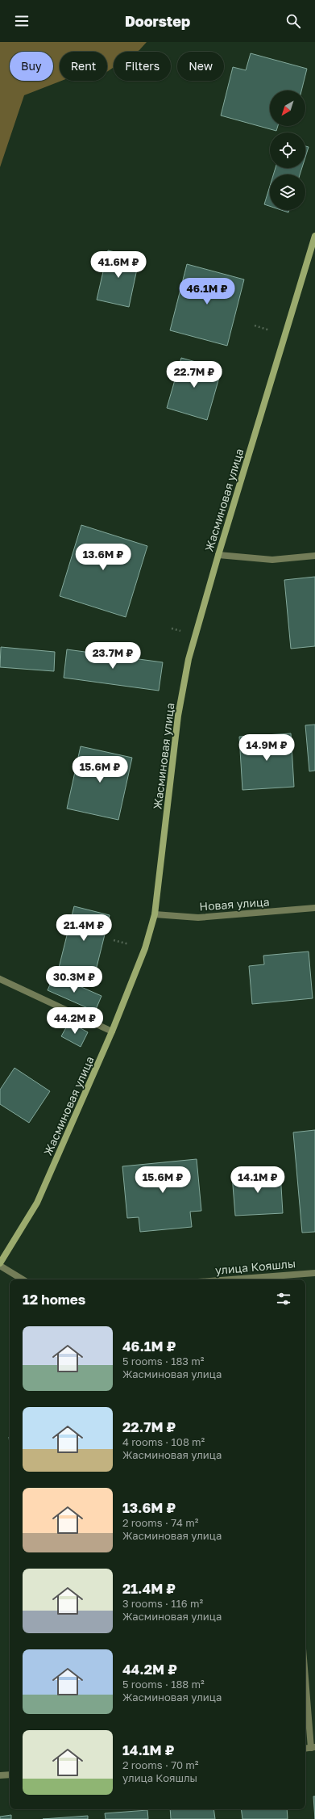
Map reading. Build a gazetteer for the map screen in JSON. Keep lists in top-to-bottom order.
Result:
{
  "streets": {
    "street": ["Жасминовая улица", "Новая улица", "улица Кояшлы"]
  },
  "crossings": [
    ["Жасминовая улица", "Новая улица"]
  ],
  "north": "bottom left",
  "page": {
    "header": "Doorstep",
    "chip": [
      "Buy",
      "Rent",
      "Filters",
      "New"
    ],
    "price": [
      "41.6M ₽",
      "46.1M ₽",
      "22.7M ₽",
      "13.6M ₽",
      "23.7M ₽",
      "14.9M ₽",
      "15.6M ₽",
      "21.4M ₽",
      "30.3M ₽",
      "44.2M ₽",
      "15.6M ₽",
      "14.1M ₽"
    ],
    "heading": "12 homes",
    "list": [
      {
        "name": "46.1M ₽",
        "note": "5 rooms · 183 m² · Жасминовая улица"
      },
      {
        "name": "22.7M ₽",
        "note": "4 rooms · 108 m² · Жасминовая улица"
      },
      {
        "name": "13.6M ₽",
        "note": "2 rooms · 74 m² · Жасминовая улица"
      },
      {
        "name": "21.4M ₽",
        "note": "3 rooms · 116 m² · Жасминовая улица"
      },
      {
        "name": "44.2M ₽",
        "note": "5 rooms · 188 m² · Жасминовая улица"
      },
      {
        "name": "14.1M ₽",
        "note": "2 rooms · 70 m² · улица Кояшлы"
      }
    ]
  }
}
